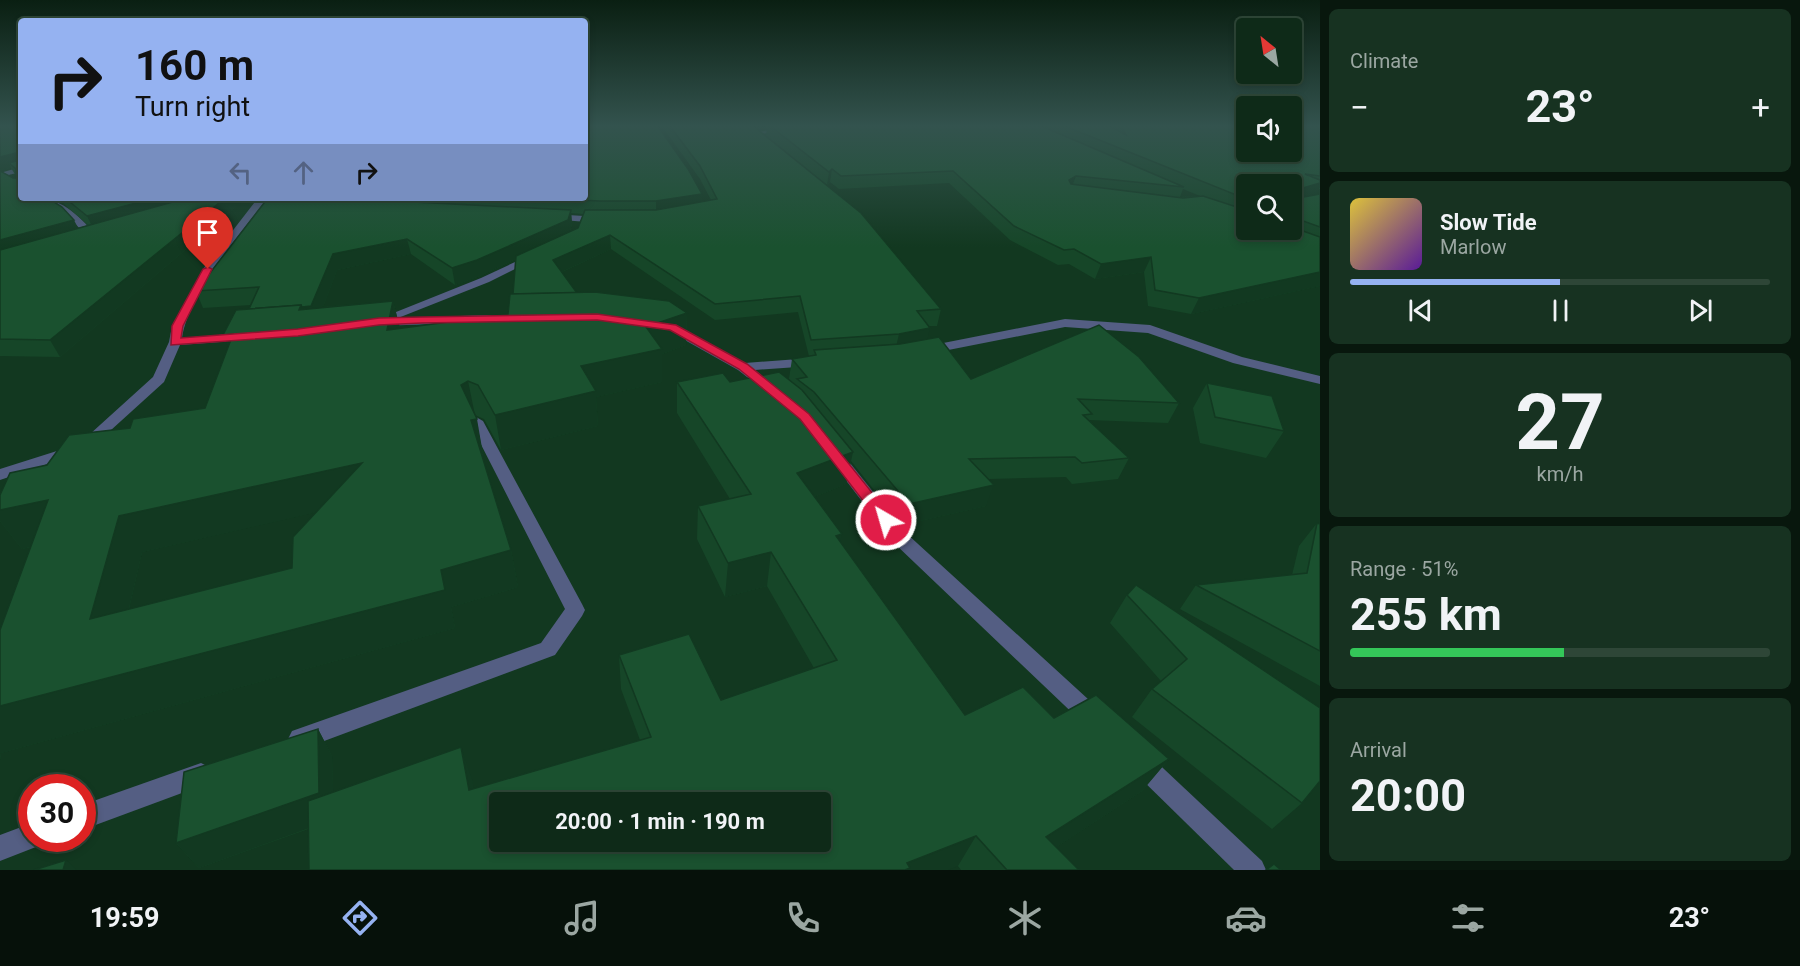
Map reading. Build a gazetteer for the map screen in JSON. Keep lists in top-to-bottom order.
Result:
{
  "north": "top left",
  "page": {
    "tile": [
      "Climate",
      ["27", "km/h"],
      ["Range · 51%", "255 km"],
      ["Arrival", "20:00"]
    ],
    "turn": ["160 m", "Turn right"],
    "heat": ["−", "23°", "+"],
    "song": ["Slow Tide", "Marlow"],
    "limit": "30",
    "trip": "20:00 · 1 min · 190 m",
    "tabs": ["19:59", "23°"]
  }
}
